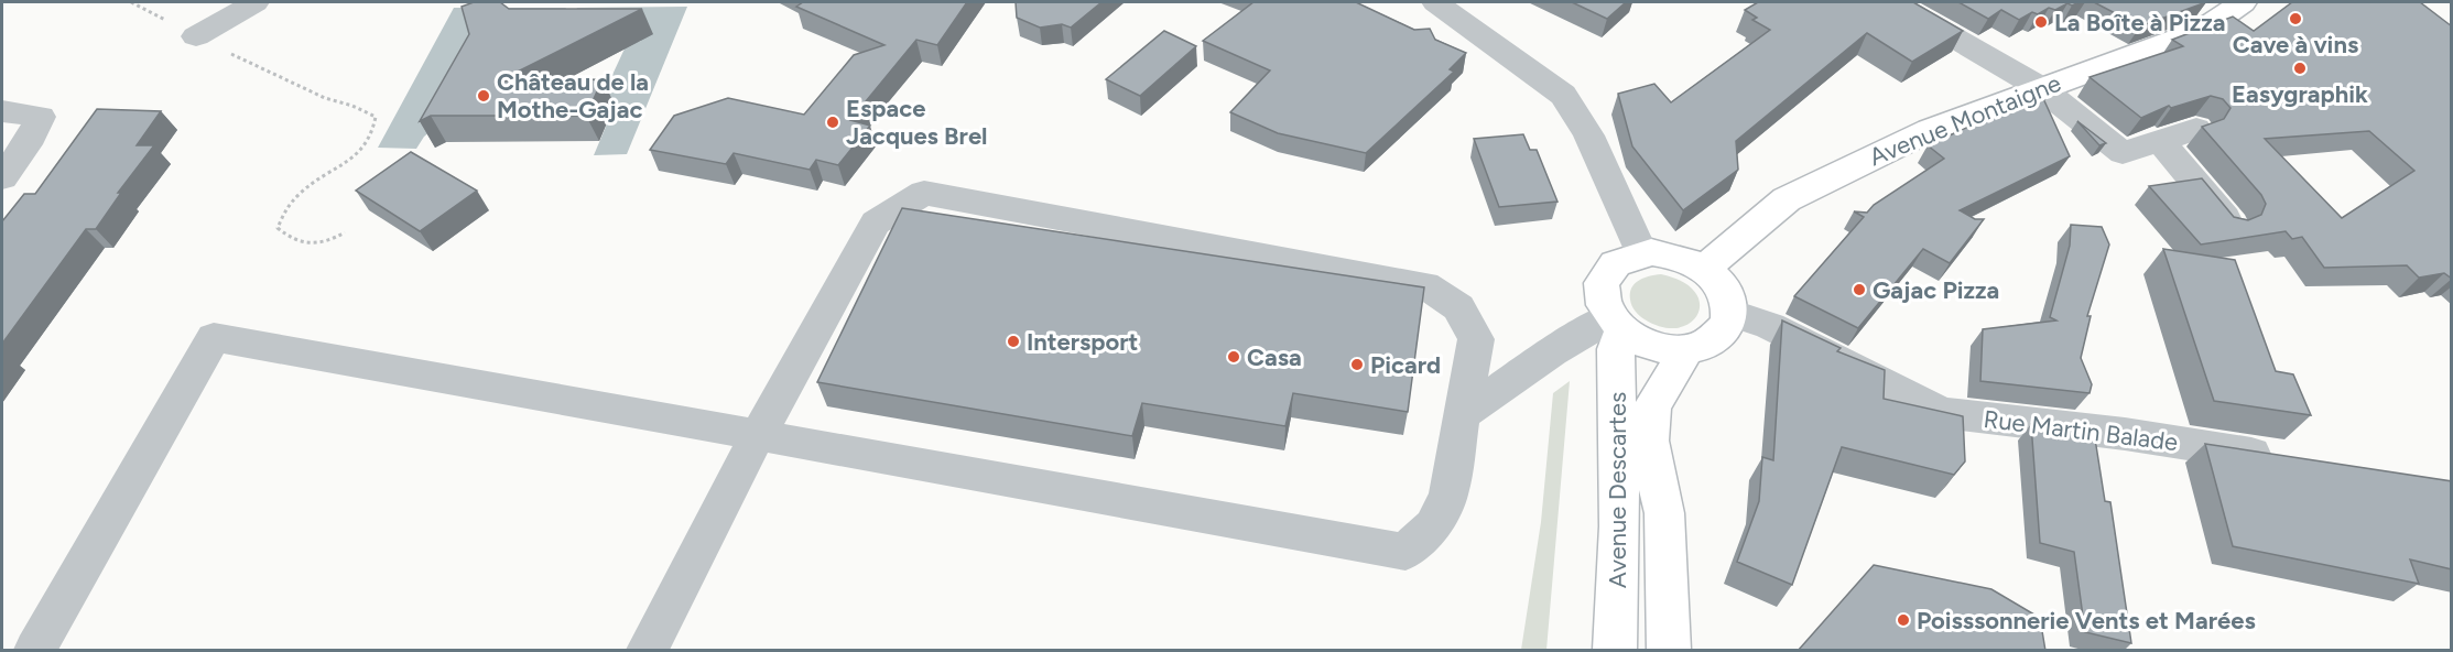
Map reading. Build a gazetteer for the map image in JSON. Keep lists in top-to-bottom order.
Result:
{
  "streets": {
    "main road": ["Avenue Montaigne", "Avenue Descartes"],
    "street": ["Rue Martin Balade"]
  },
  "crossings": [
    ["Avenue Montaigne", "Rue Martin Balade"],
    ["Avenue Montaigne", "Avenue Descartes"],
    ["Rue Martin Balade", "Avenue Descartes"]
  ],
  "places": [
    "Cave à vins",
    "La Boîte à Pizza",
    "Easygraphik",
    "Château de la Mothe-Gajac",
    "Espace Jacques Brel",
    "Gajac Pizza",
    "Intersport",
    "Casa",
    "Picard",
    "Poisssonnerie Vents et Marées"
  ]
}
